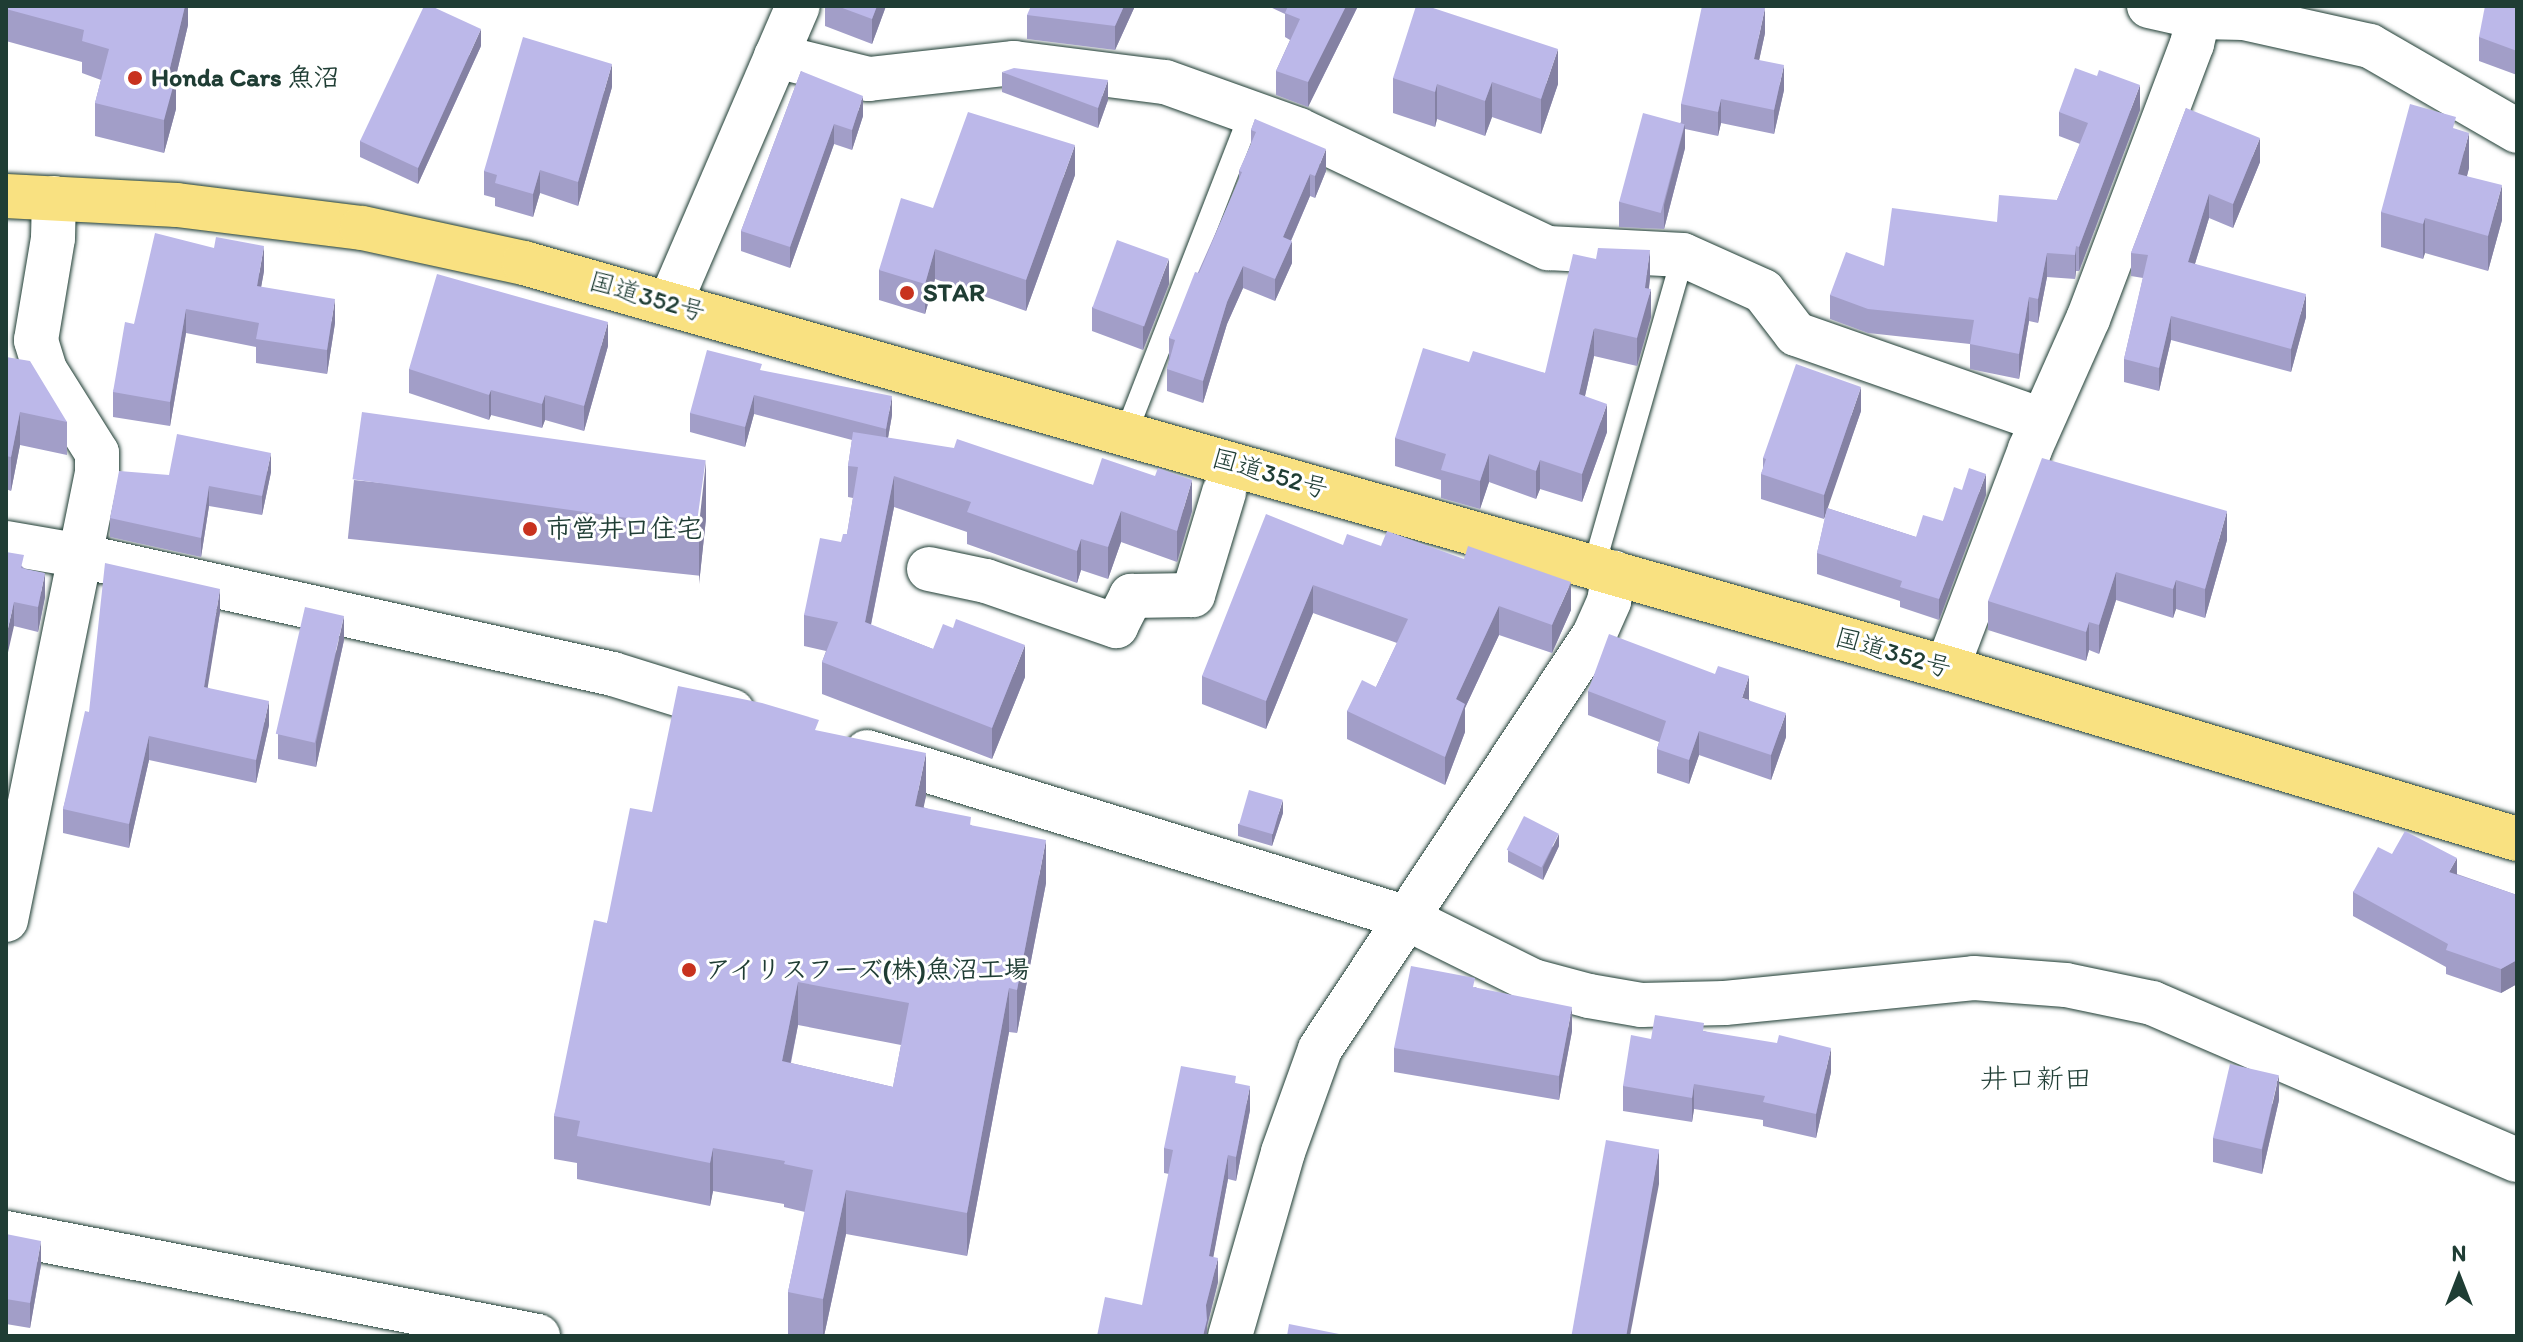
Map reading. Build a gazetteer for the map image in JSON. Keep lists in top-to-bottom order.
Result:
{
  "streets": {
    "highway": ["国道352号"]
  },
  "districts": ["井口新田"],
  "places": [
    "Honda Cars 魚沼",
    "STAR",
    "市営井口住宅",
    "アイリスフーズ(株)魚沼工場"
  ],
  "north": "top"
}
